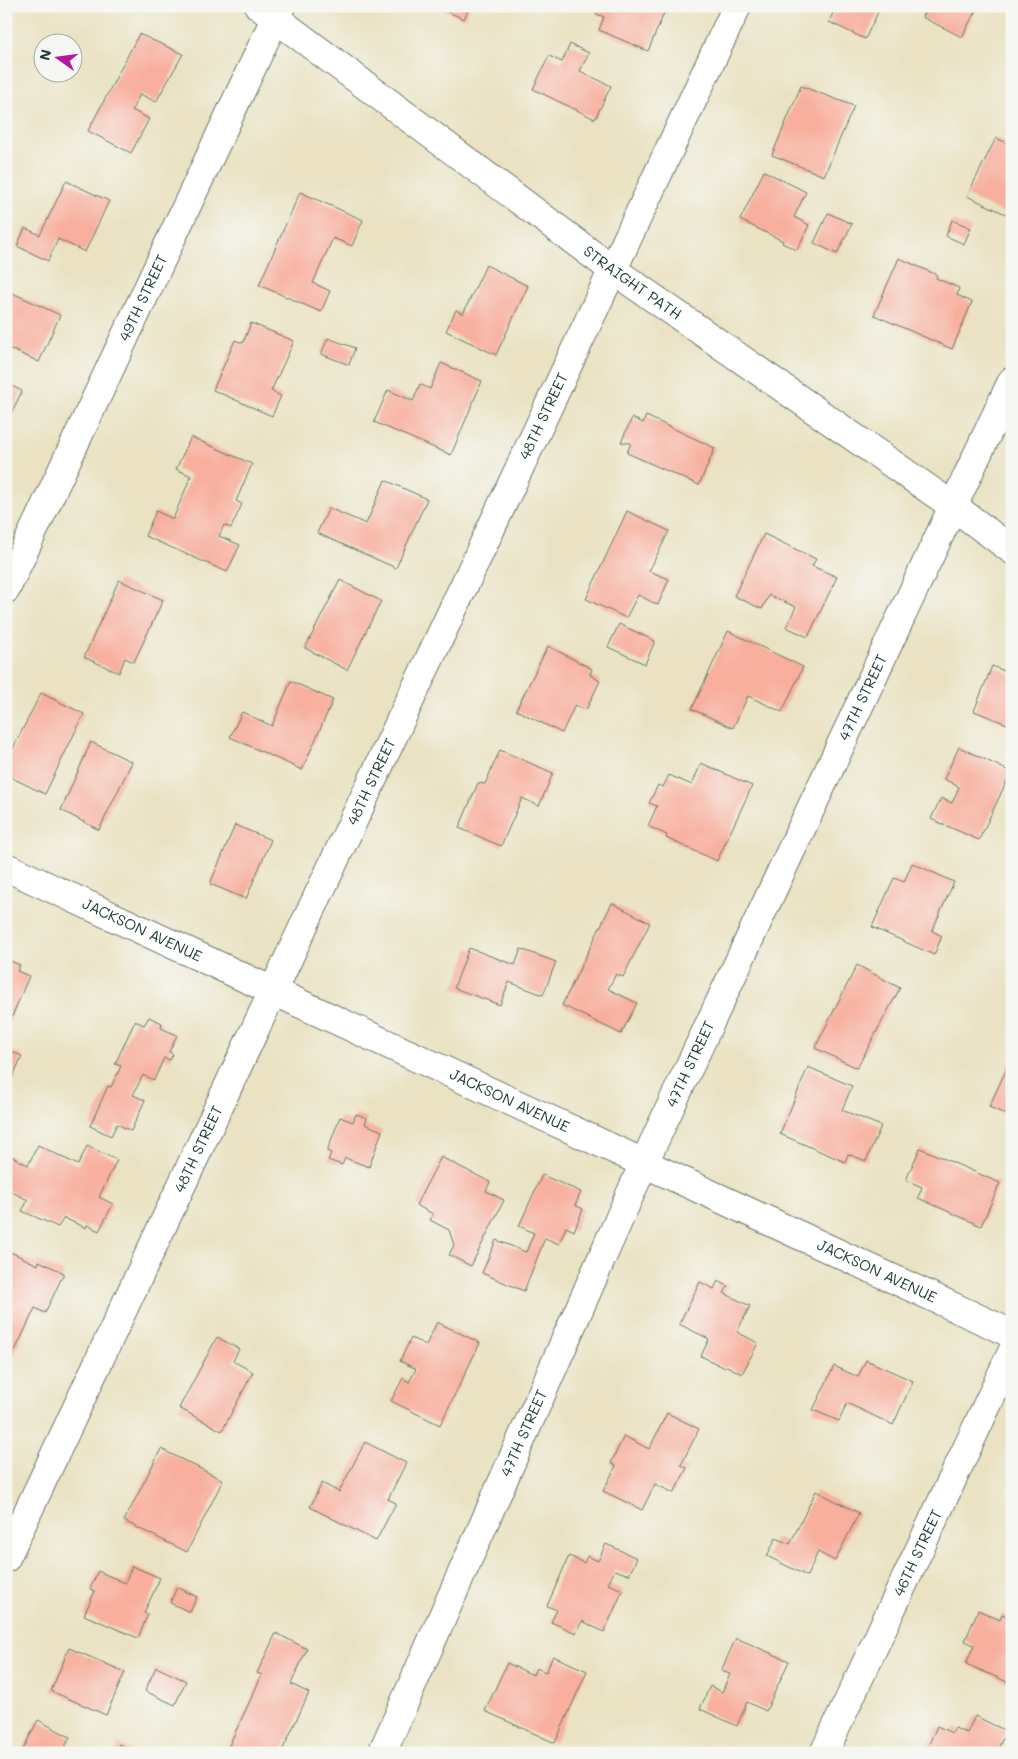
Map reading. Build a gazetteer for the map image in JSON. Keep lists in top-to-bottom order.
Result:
{
  "streets": {
    "street": [
      "STRAIGHT PATH",
      "49TH STREET",
      "48TH STREET",
      "47TH STREET",
      "JACKSON AVENUE",
      "46TH STREET"
    ]
  },
  "crossings": [
    ["STRAIGHT PATH", "49TH STREET"],
    ["STRAIGHT PATH", "48TH STREET"],
    ["STRAIGHT PATH", "47TH STREET"],
    ["48TH STREET", "JACKSON AVENUE"],
    ["47TH STREET", "JACKSON AVENUE"]
  ],
  "north": "left"
}
